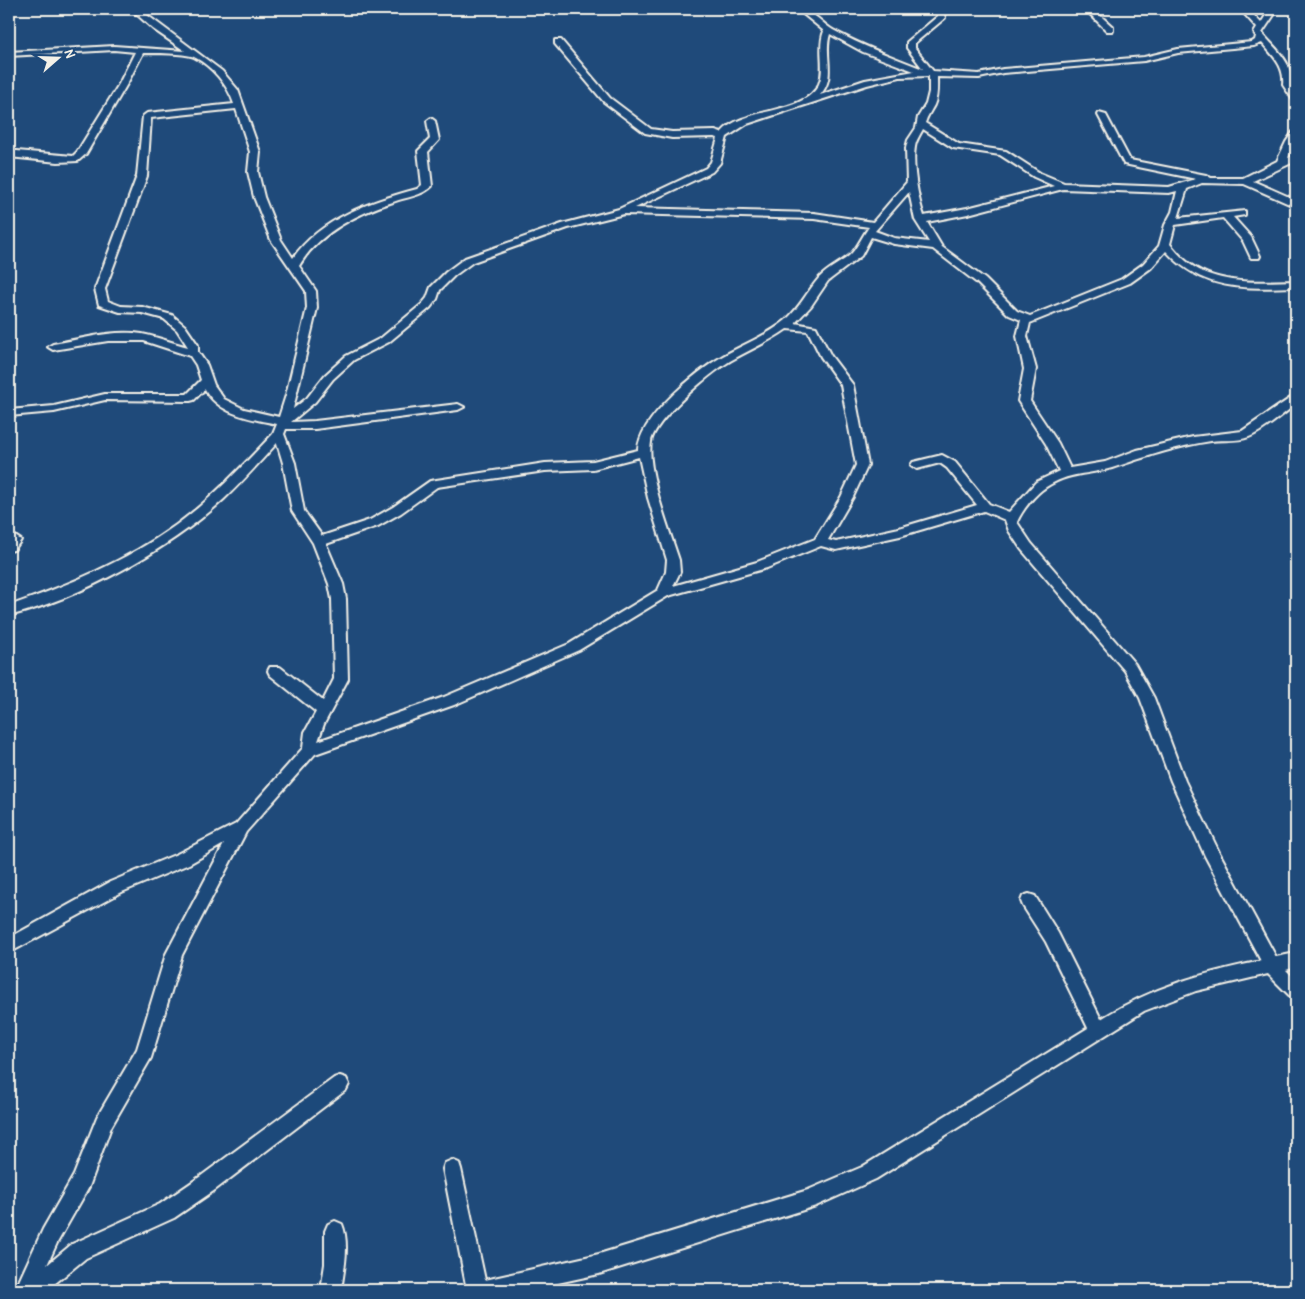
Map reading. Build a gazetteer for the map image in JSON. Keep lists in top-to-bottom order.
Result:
{
  "north": "right"
}
